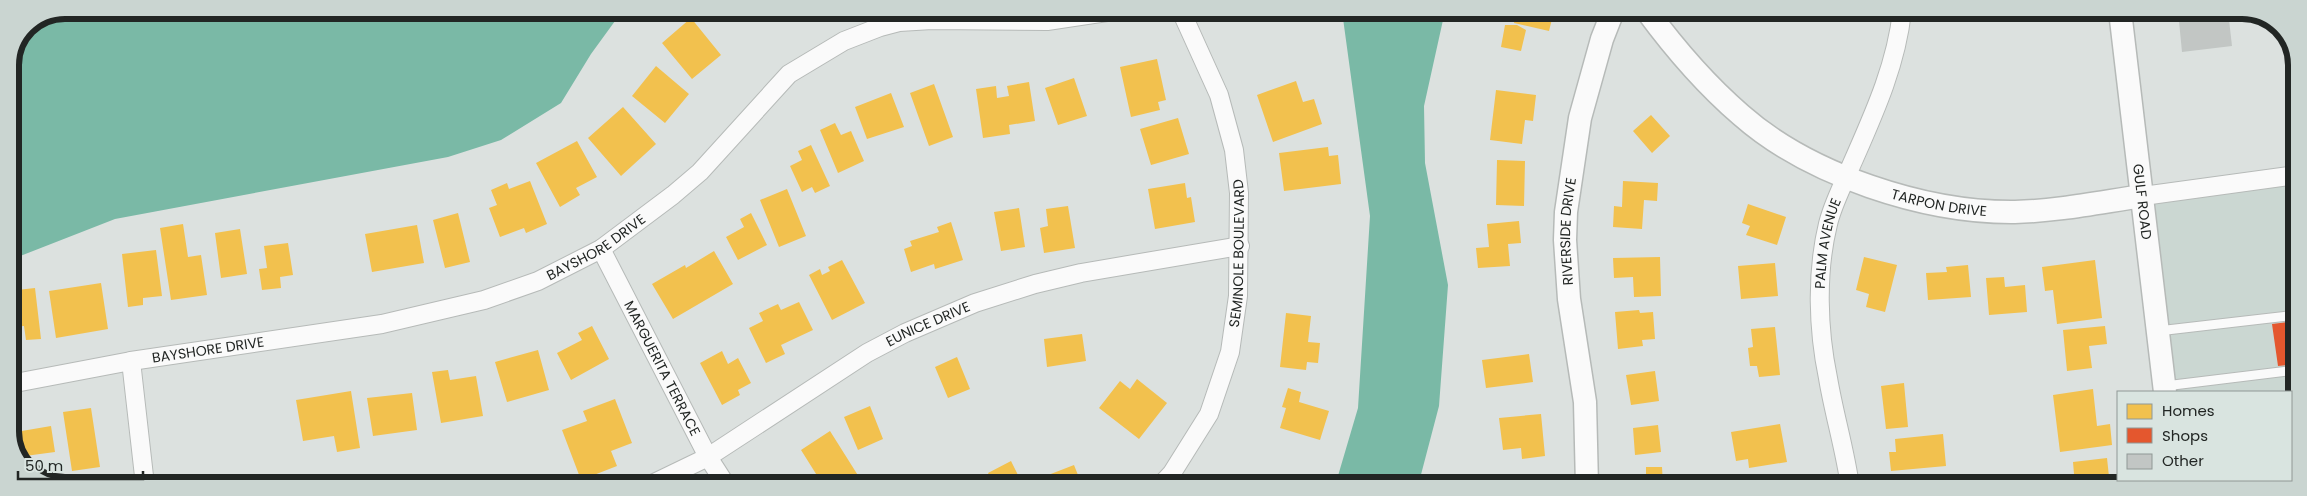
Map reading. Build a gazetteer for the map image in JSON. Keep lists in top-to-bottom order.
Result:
{
  "streets": {
    "street": [
      "TARPON DRIVE",
      "GULF ROAD",
      "RIVERSIDE DRIVE",
      "PALM AVENUE",
      "BAYSHORE DRIVE",
      "SEMINOLE BOULEVARD",
      "EUNICE DRIVE",
      "MARGUERITA TERRACE"
    ]
  },
  "crossings": [
    ["TARPON DRIVE", "GULF ROAD"],
    ["TARPON DRIVE", "PALM AVENUE"],
    ["BAYSHORE DRIVE", "MARGUERITA TERRACE"],
    ["SEMINOLE BOULEVARD", "EUNICE DRIVE"],
    ["EUNICE DRIVE", "MARGUERITA TERRACE"]
  ],
  "legend": ["Homes", "Shops", "Other"],
  "scale_bar": "50 m"
}
